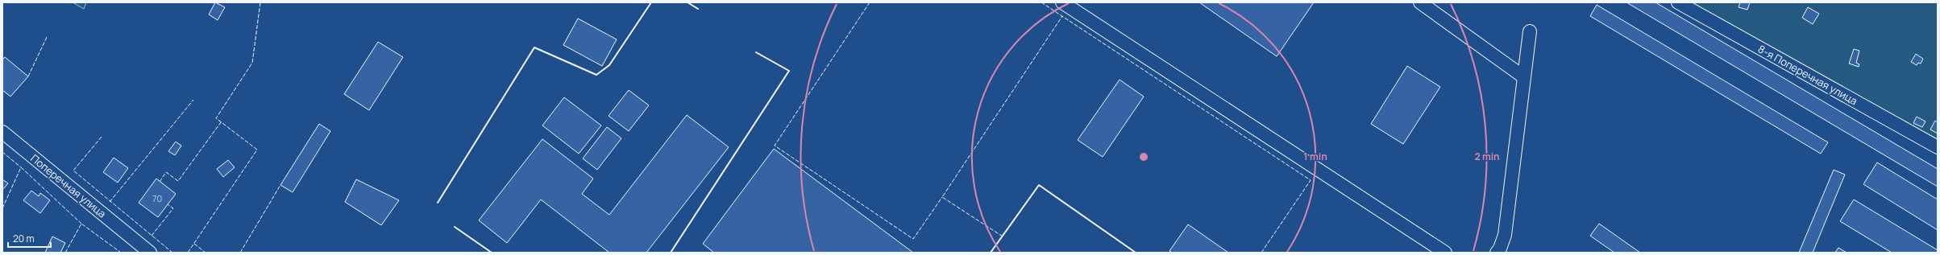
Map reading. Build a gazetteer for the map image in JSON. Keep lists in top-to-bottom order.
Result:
{
  "streets": {
    "street": ["8-я Поперечная улица", "Поперечная улица"]
  },
  "house_numbers": ["70"],
  "scale_bar": "20 m",
  "rings": ["1 min", "2 min"]
}
